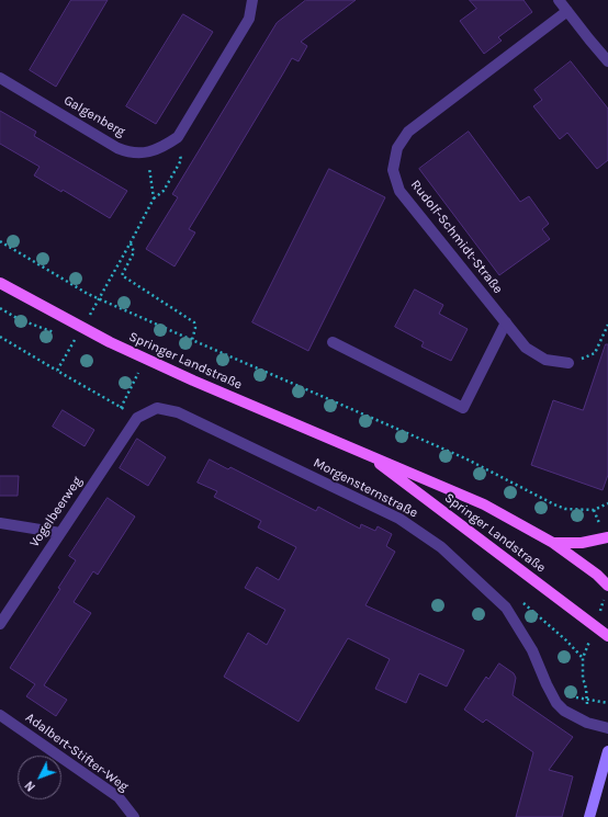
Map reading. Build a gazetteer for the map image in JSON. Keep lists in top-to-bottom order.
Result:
{
  "streets": {
    "main road": ["Springer Landstraße"],
    "street": [
      "Galgenberg",
      "Rudolf-Schmidt-Straße",
      "Morgensternstraße",
      "Vogelbeerweg",
      "Adalbert-Stifter-Weg"
    ]
  },
  "crossings": [
    ["Morgensternstraße", "Vogelbeerweg"]
  ],
  "north": "bottom left"
}
